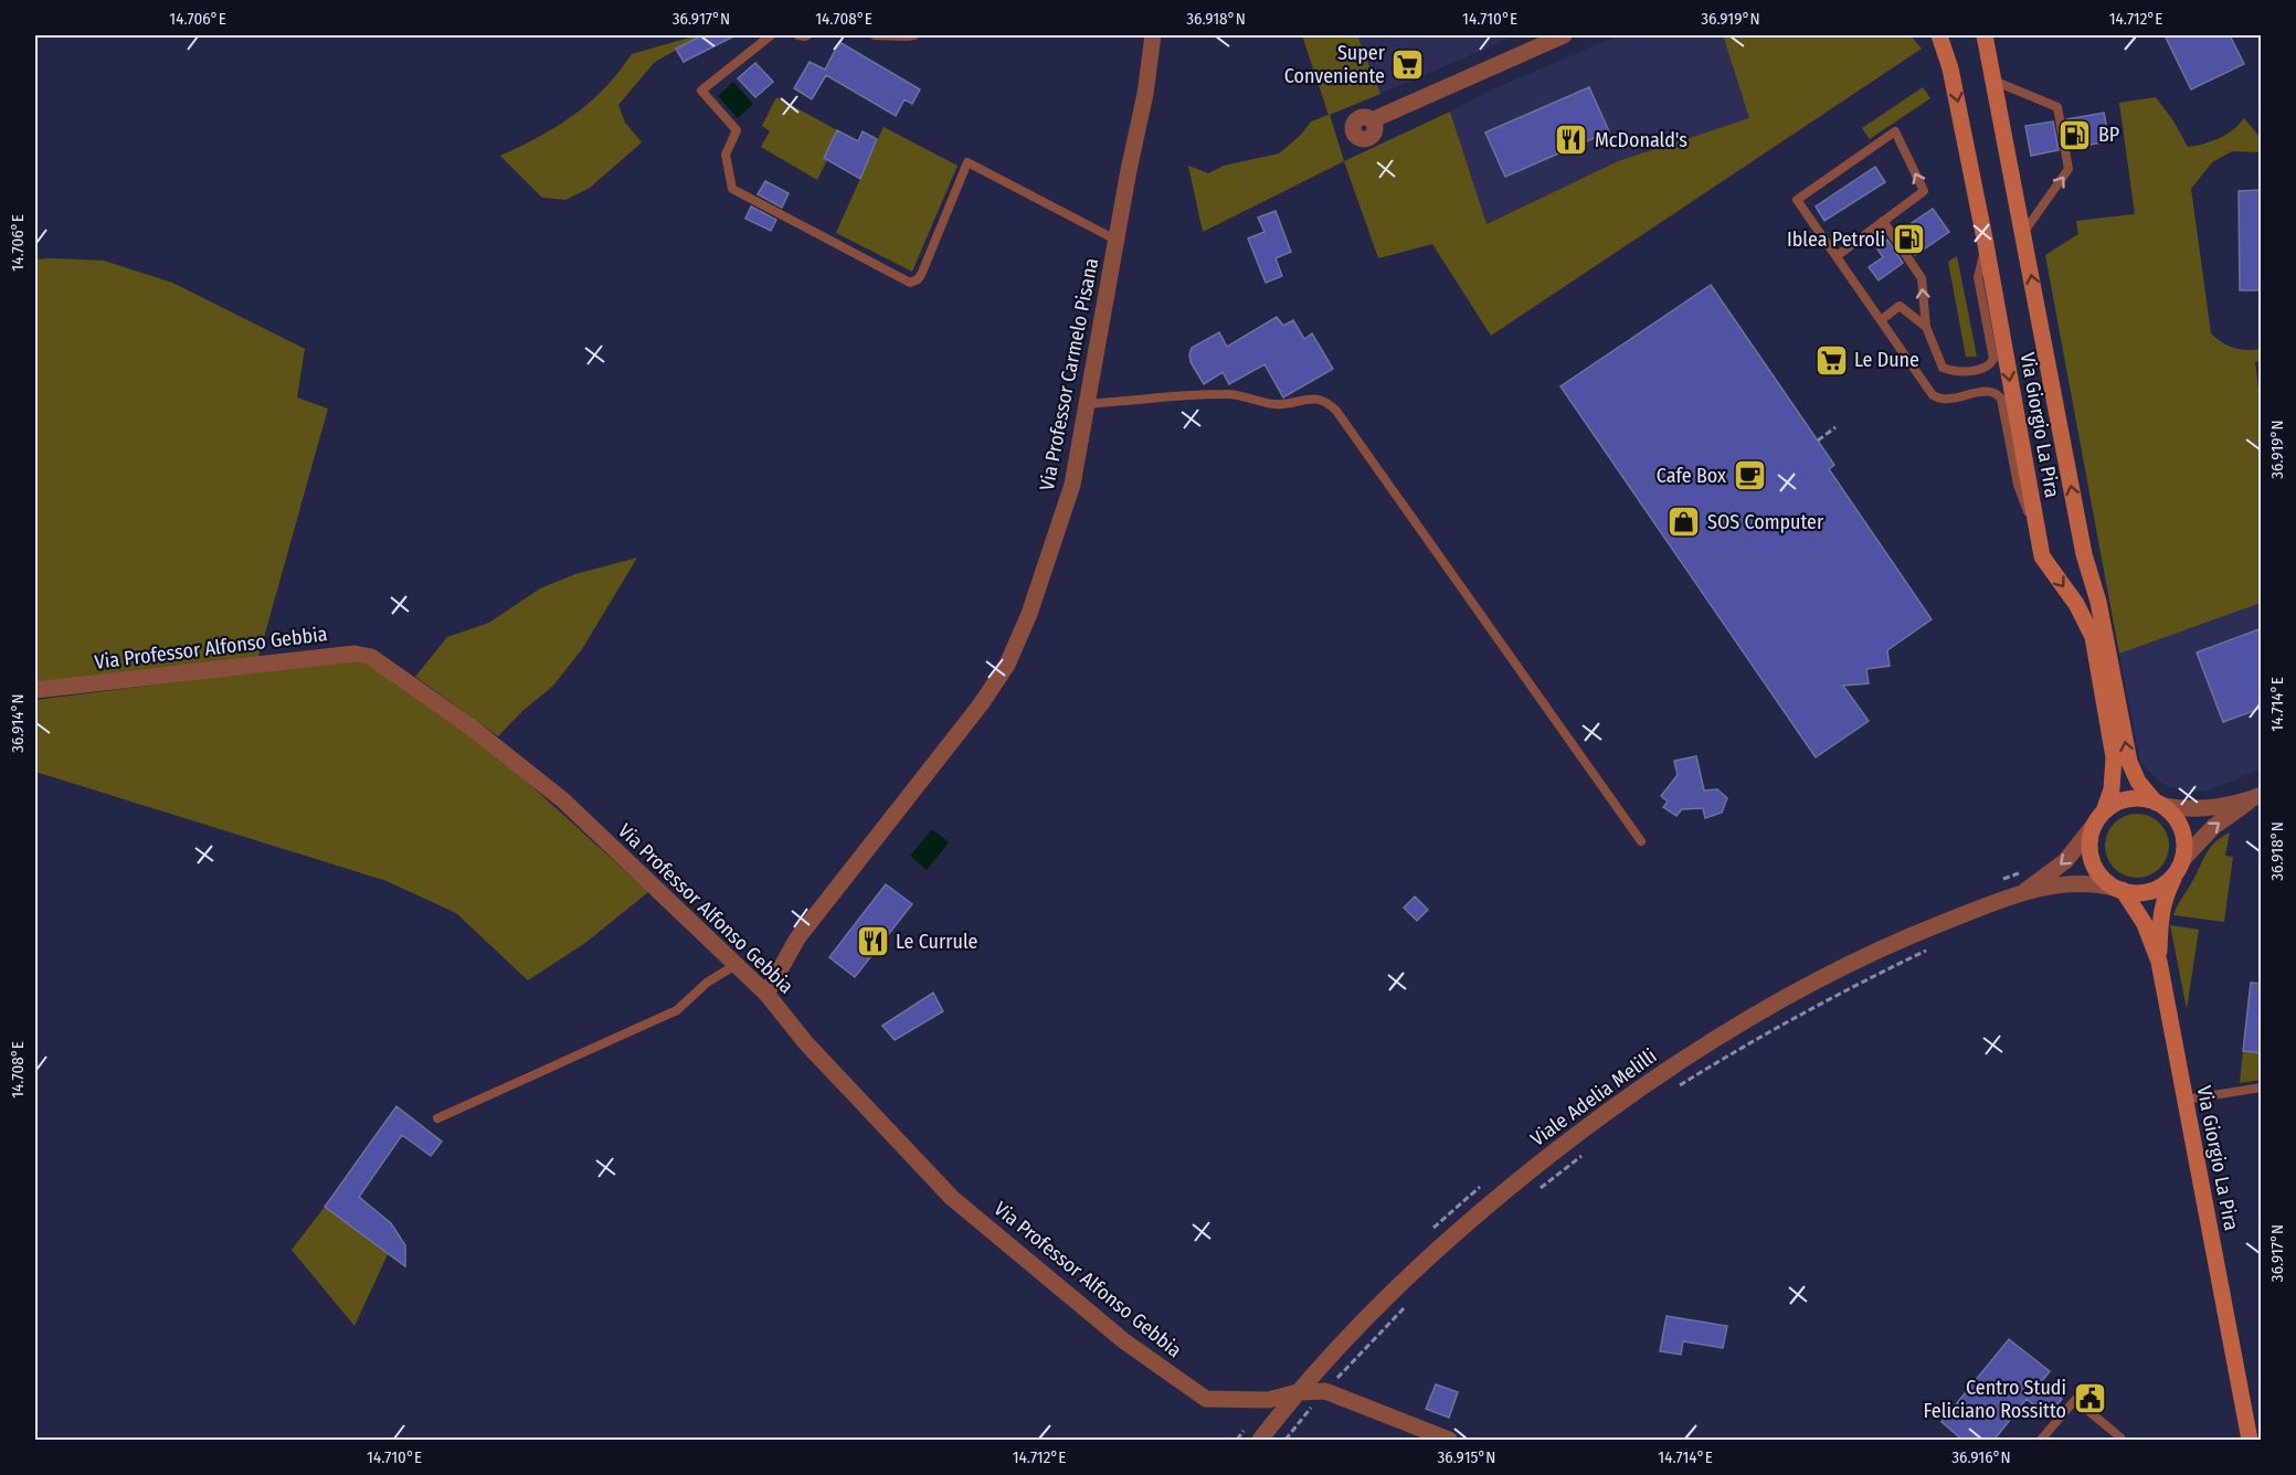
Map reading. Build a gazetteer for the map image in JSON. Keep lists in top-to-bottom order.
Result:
{
  "streets": {
    "main road": ["Via Giorgio La Pira"],
    "street": ["Via Professor Carmelo Pisana", "Via Professor Alfonso Gebbia", "Viale Adelia Melilli"]
  },
  "crossings": [
    ["Via Professor Carmelo Pisana", "Via Professor Alfonso Gebbia"],
    ["Via Professor Alfonso Gebbia", "Viale Adelia Melilli"]
  ],
  "places": {
    "supermarket": ["Super Conveniente", "Le Dune"],
    "fuel station": ["BP", "Iblea Petroli"],
    "restaurant": ["McDonald's", "Le Currule"],
    "cafe": ["Cafe Box"],
    "shop": ["SOS Computer"],
    "public building": ["Centro Studi Feliciano Rossitto"]
  },
  "coordinates": [
    "14.706°E",
    "36.917°N",
    "14.708°E",
    "36.918°N",
    "14.710°E",
    "36.919°N",
    "14.712°E",
    "14.714°E",
    "36.914°N",
    "36.915°N",
    "36.916°N"
  ]
}
